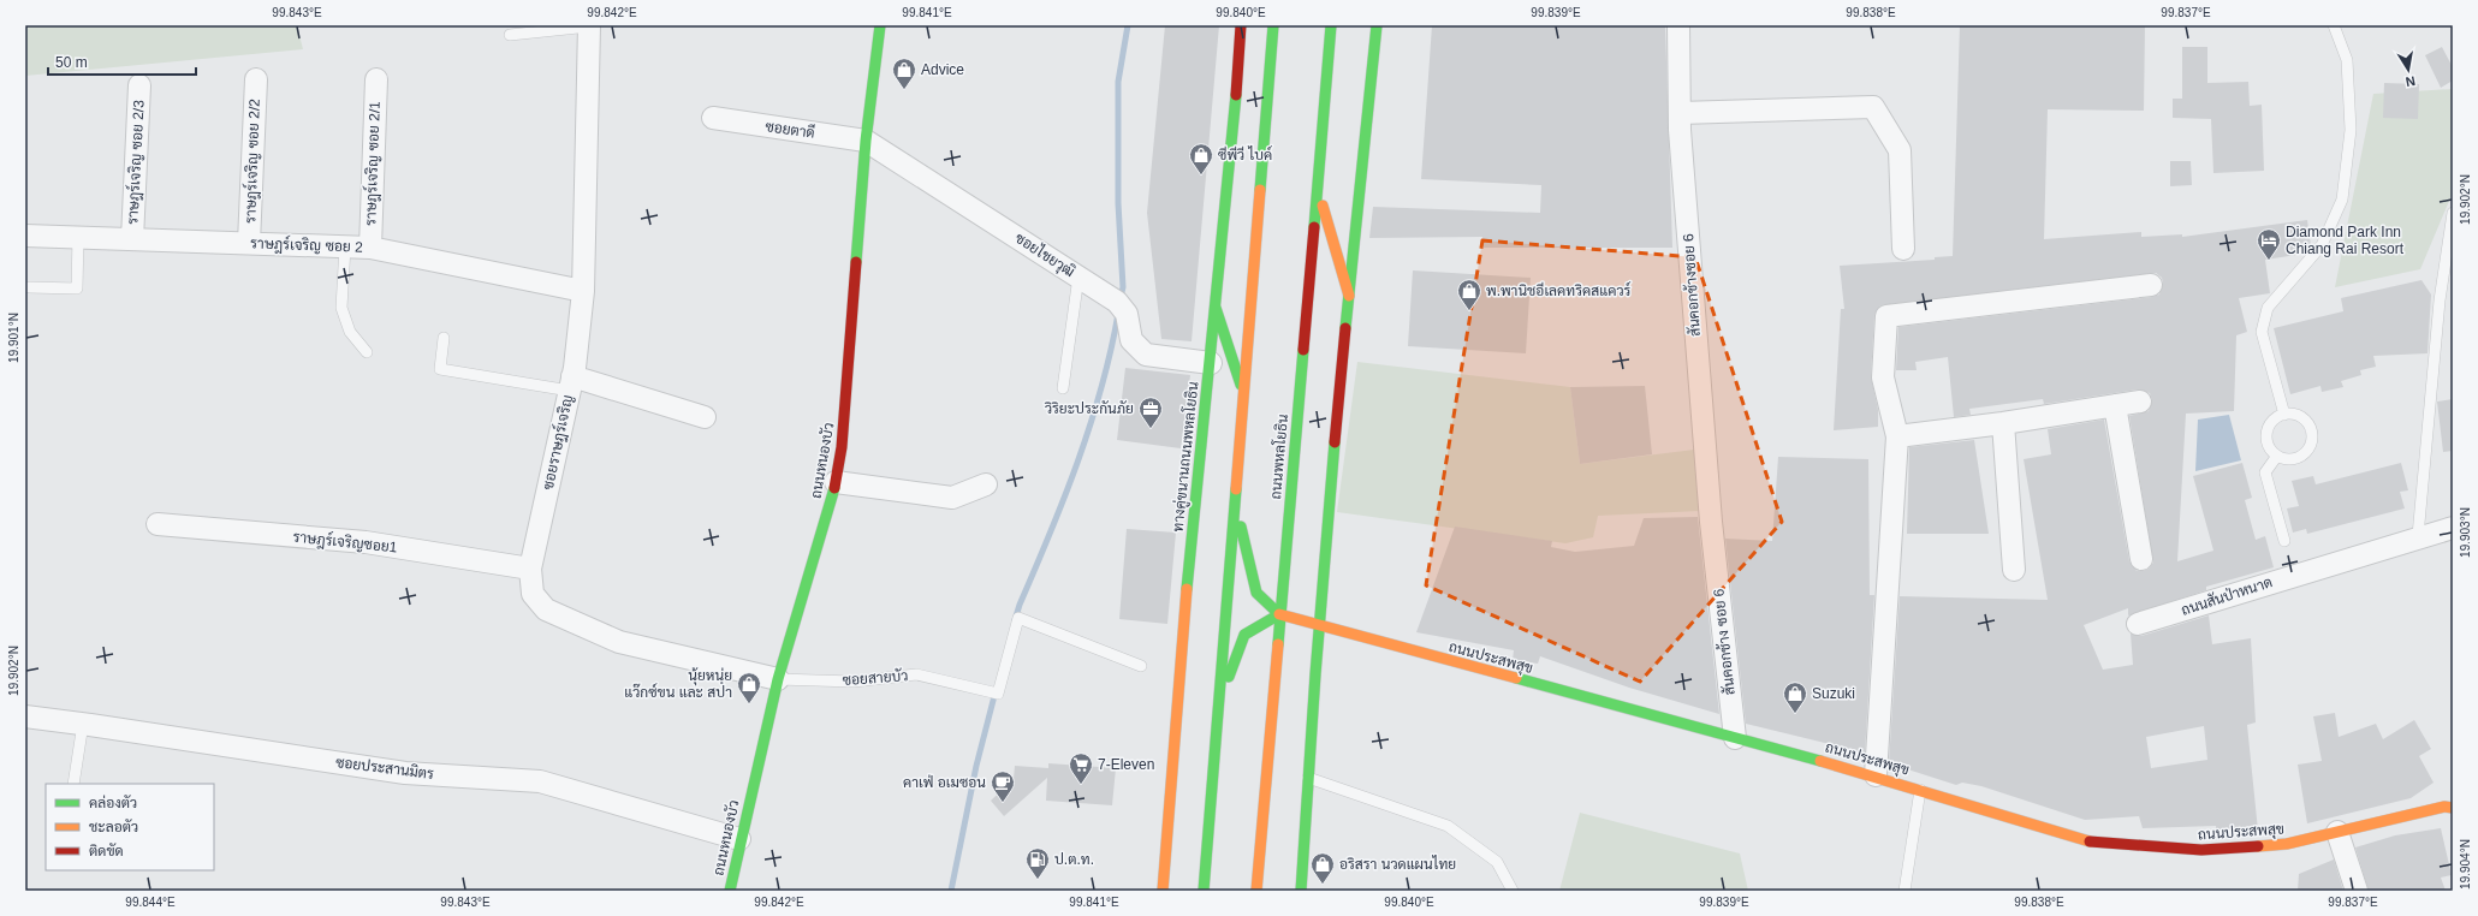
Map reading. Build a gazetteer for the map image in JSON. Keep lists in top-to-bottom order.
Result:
{
  "streets": {
    "main road": [
      "ทางคู่ขนานถนนพหลโยธิน",
      "ถนนพหลโยธิน",
      "ถนนหนองบัว",
      "ถนนประสพสุข"
    ],
    "street": [
      "ซอยตาดี",
      "ราษฎร์เจริญ ซอย 2/2",
      "ราษฎร์เจริญ ซอย 2/3",
      "ราษฎร์เจริญ ซอย 2/1",
      "ราษฎร์เจริญ ซอย 2",
      "ซอยไชยวุฒิ",
      "สันคอกช้างซอย 6",
      "ซอยราษฎร์เจริญ",
      "ราษฎร์เจริญซอย1",
      "ถนนสันป่าหนาด",
      "สันคอกช้าง ซอย 6",
      "ซอยประสานมิตร"
    ],
    "lane": ["ซอยสายบัว"]
  },
  "crossings": [
    ["ซอยตาดี", "ซอยไชยวุฒิ"],
    ["ซอยตาดี", "ถนนหนองบัว"],
    ["ราษฎร์เจริญ ซอย 2/2", "ราษฎร์เจริญ ซอย 2"],
    ["ราษฎร์เจริญ ซอย 2/3", "ราษฎร์เจริญ ซอย 2"],
    ["ราษฎร์เจริญ ซอย 2/1", "ราษฎร์เจริญ ซอย 2"],
    ["ราษฎร์เจริญ ซอย 2", "ซอยราษฎร์เจริญ"],
    ["ซอยไชยวุฒิ", "ทางคู่ขนานถนนพหลโยธิน"],
    ["ซอยไชยวุฒิ", "ถนนหนองบัว"],
    ["สันคอกช้างซอย 6", "สันคอกช้าง ซอย 6"],
    ["ซอยราษฎร์เจริญ", "ถนนหนองบัว"],
    ["ซอยราษฎร์เจริญ", "ราษฎร์เจริญซอย1"],
    ["ซอยราษฎร์เจริญ", "ซอยสายบัว"],
    ["ถนนพหลโยธิน", "ถนนประสพสุข"],
    ["ถนนหนองบัว", "ซอยสายบัว"],
    ["ถนนหนองบัว", "ซอยประสานมิตร"],
    ["สันคอกช้าง ซอย 6", "ถนนประสพสุข"]
  ],
  "places": {
    "shop": [
      "Advice",
      "ซีพีวี ไบค์",
      "พ.พานิชอีเลคทริคสแควร์",
      "นุ้ยหนุ่ย แว๊กซ์ขน และ สปา",
      "Suzuki",
      "อริสรา นวดแผนไทย"
    ],
    "hotel": ["Diamond Park Inn Chiang Rai Resort"],
    "office": ["วิริยะประกันภัย"],
    "supermarket": ["7-Eleven"],
    "cafe": ["คาเฟ่ อเมซอน"],
    "fuel station": ["ป.ต.ท."]
  },
  "legend": ["คล่องตัว", "ชะลอตัว", "ติดขัด"],
  "scale_bar": "50 m",
  "north": "bottom",
  "coordinates": [
    "99.843°E",
    "99.842°E",
    "99.841°E",
    "99.840°E",
    "99.839°E",
    "99.838°E",
    "99.837°E",
    "19.902°N",
    "19.901°N",
    "19.903°N",
    "19.904°N",
    "99.844°E"
  ]
}
